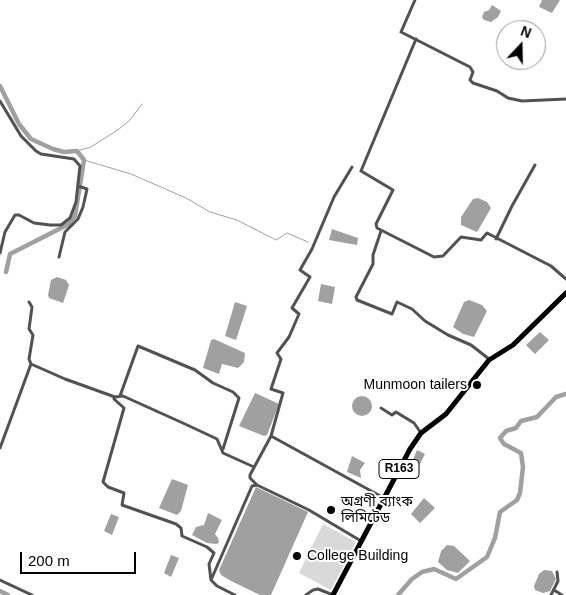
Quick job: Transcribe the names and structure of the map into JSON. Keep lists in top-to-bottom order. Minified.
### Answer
{"streets":{"main road":["R163"]},"places":["Munmoon tailers","অগ্রণী ব্যাংক লিমিটেড","College Building"],"scale_bar":"200 m","north":"top"}
